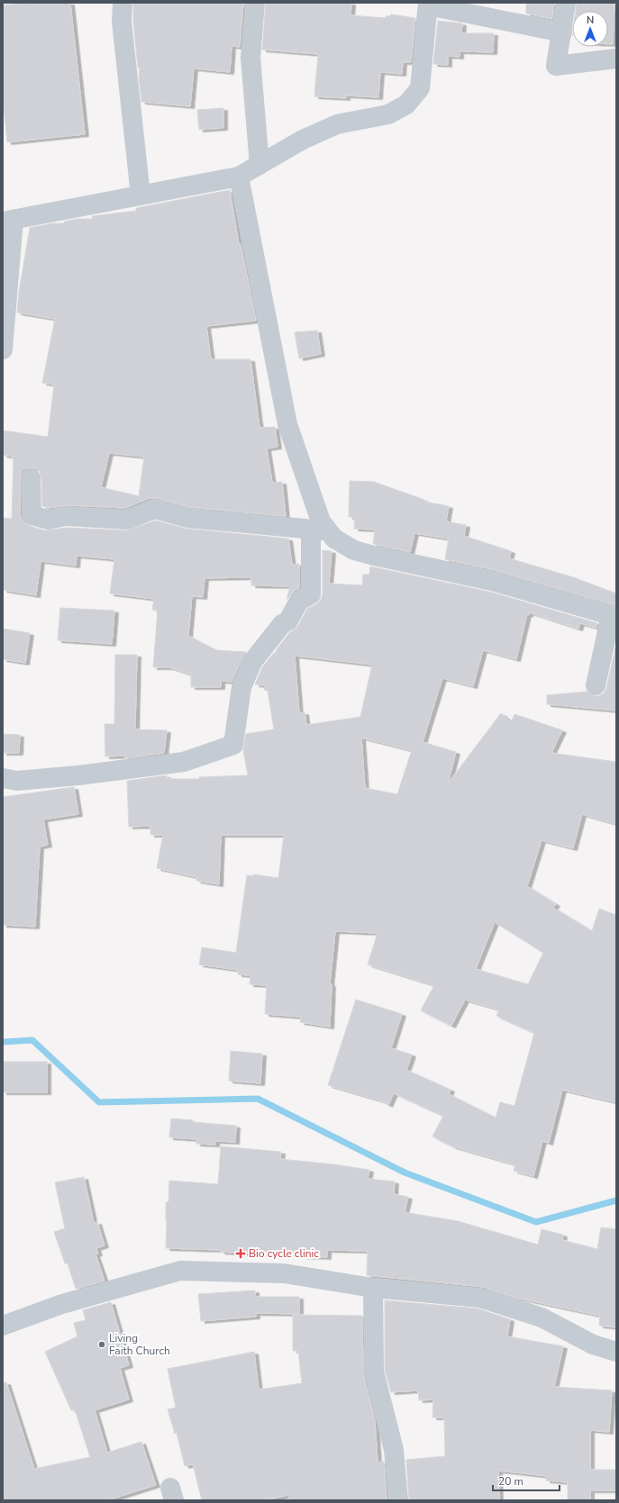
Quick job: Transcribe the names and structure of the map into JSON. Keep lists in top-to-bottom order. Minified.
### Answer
{"places":{"health":["Bio cycle clinic"],"other":["Living Faith Church"]},"scale_bar":"20 m","north":"top"}
